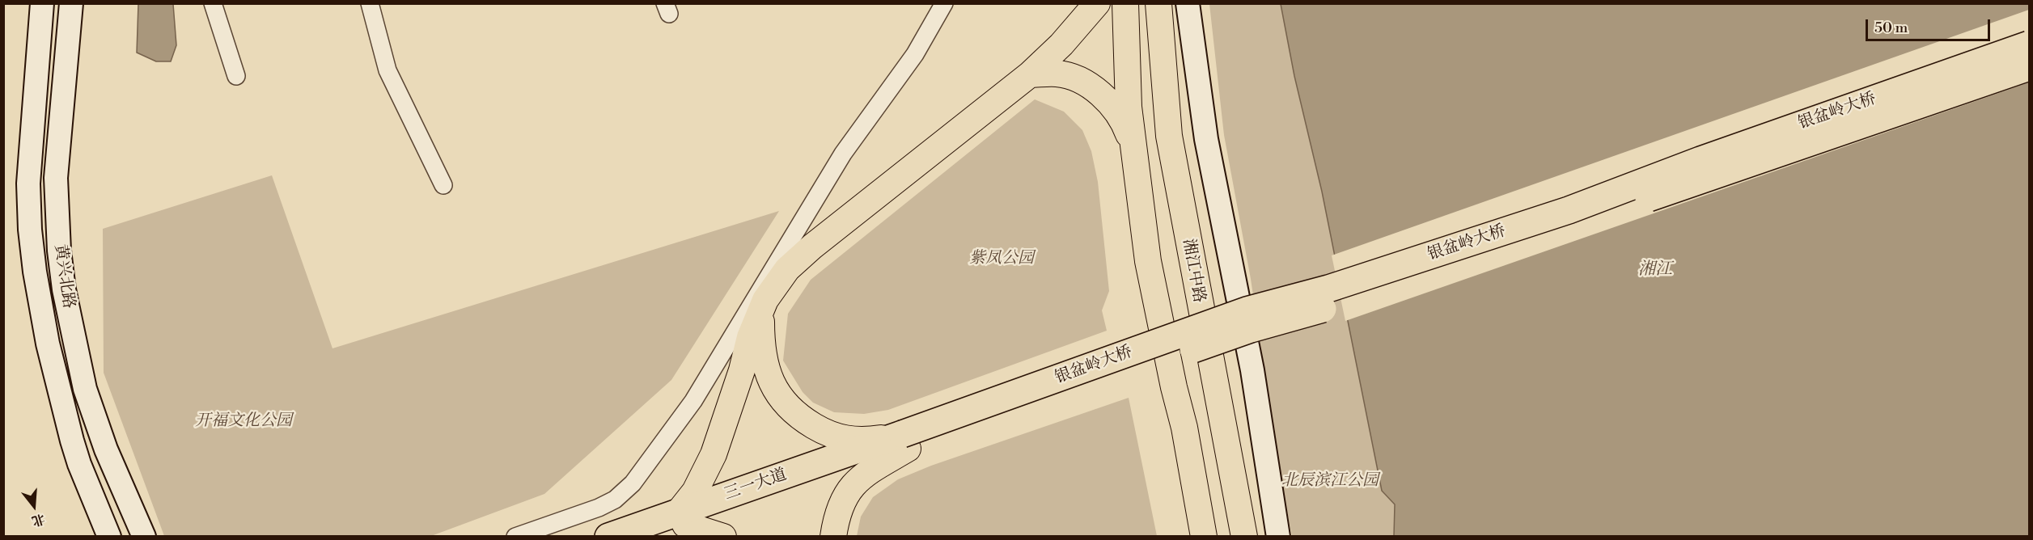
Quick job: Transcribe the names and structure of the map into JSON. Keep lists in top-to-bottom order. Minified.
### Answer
{"streets":{"highway":["银盆岭大桥","三一大道"],"main road":["湘江中路","黄兴北路"]},"crossings":[["银盆岭大桥","三一大道"]],"water":["湘江"],"parks":["紫凤公园","开福文化公园","北辰滨江公园"],"scale_bar":"50 m","north":"bottom"}
